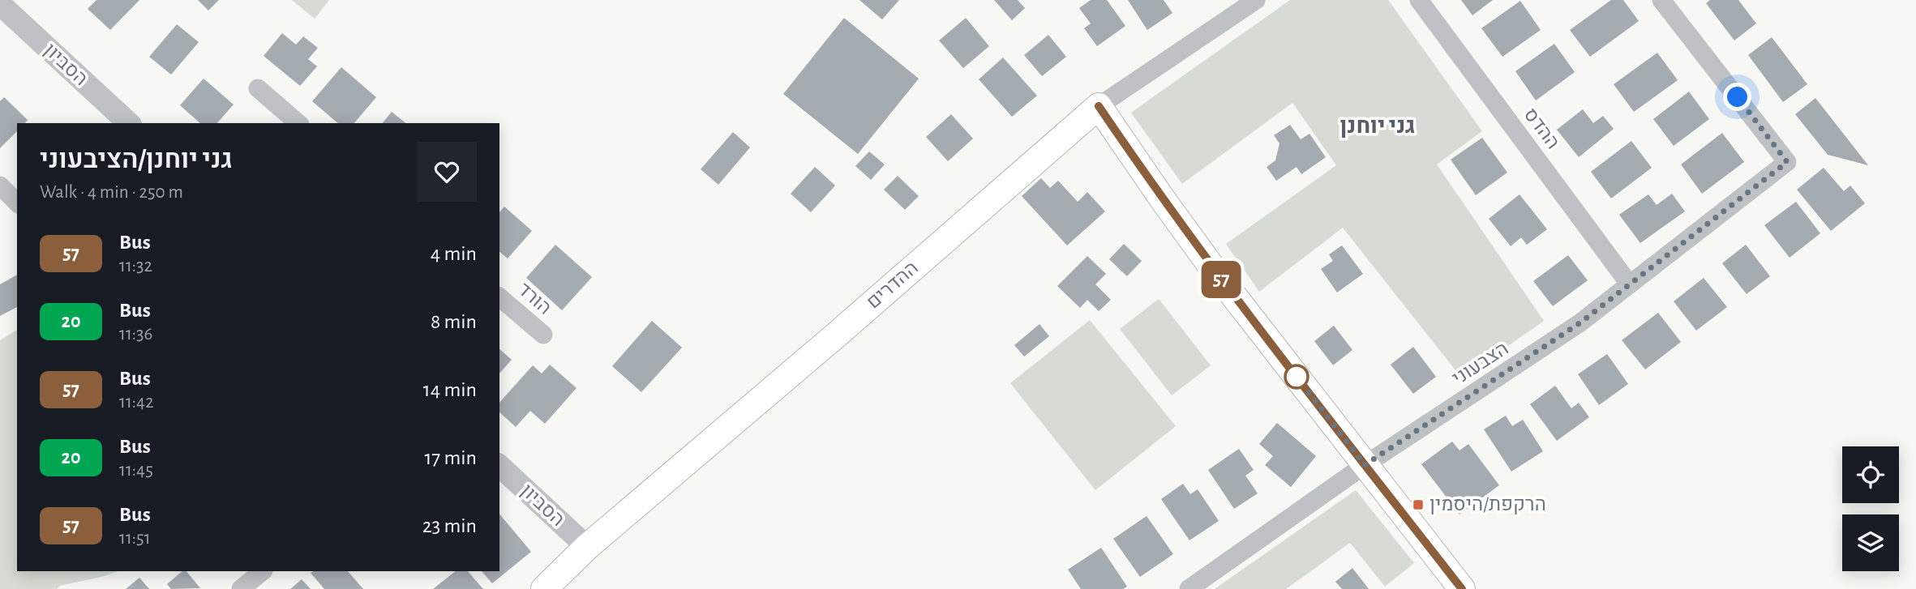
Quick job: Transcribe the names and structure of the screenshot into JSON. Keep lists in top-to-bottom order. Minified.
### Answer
{"streets":{"main road":["ההדרים"],"street":["הסביון","ההדס","הורד","הצבעוני"]},"crossings":[["הסביון","ההדרים"],["ההדס","הצבעוני"]],"districts":["גני יוחנן"],"places":{"transit":["הרקפת/היסמין"]},"lines":["bus line 57"],"page":{"on_map":"57","heading":["גני יוחנן/הציבעוני","Walk · 4 min · 250 m"],"list":[{"mark":"57","name":"Bus","note":"11:32","value":"4 min"},{"mark":"20","name":"Bus","note":"11:36","value":"8 min"},{"mark":"57","name":"Bus","note":"11:42","value":"14 min"},{"mark":"20","name":"Bus","note":"11:45","value":"17 min"},{"mark":"57","name":"Bus","note":"11:51","value":"23 min"}]}}
